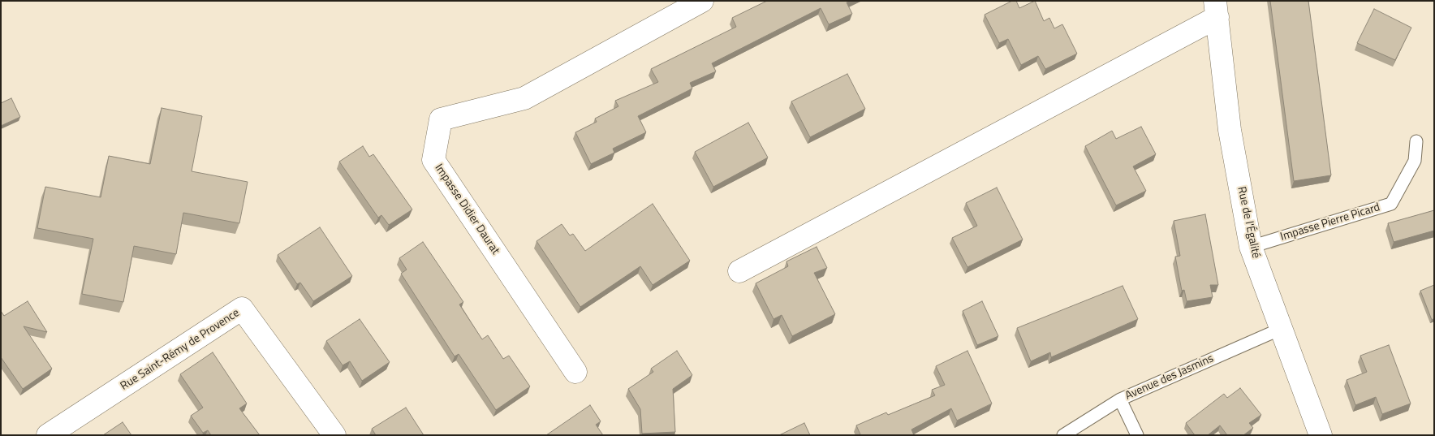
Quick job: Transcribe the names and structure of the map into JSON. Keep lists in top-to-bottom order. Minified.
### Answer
{"streets":{"street":["Impasse Didier Daurat","Rue de l'Égalité","Rue Saint-Rémy de Provence"],"lane":["Impasse Pierre Picard","Avenue des Jasmins"]},"crossings":[["Rue de l'Égalité","Impasse Pierre Picard"],["Rue de l'Égalité","Avenue des Jasmins"]]}
